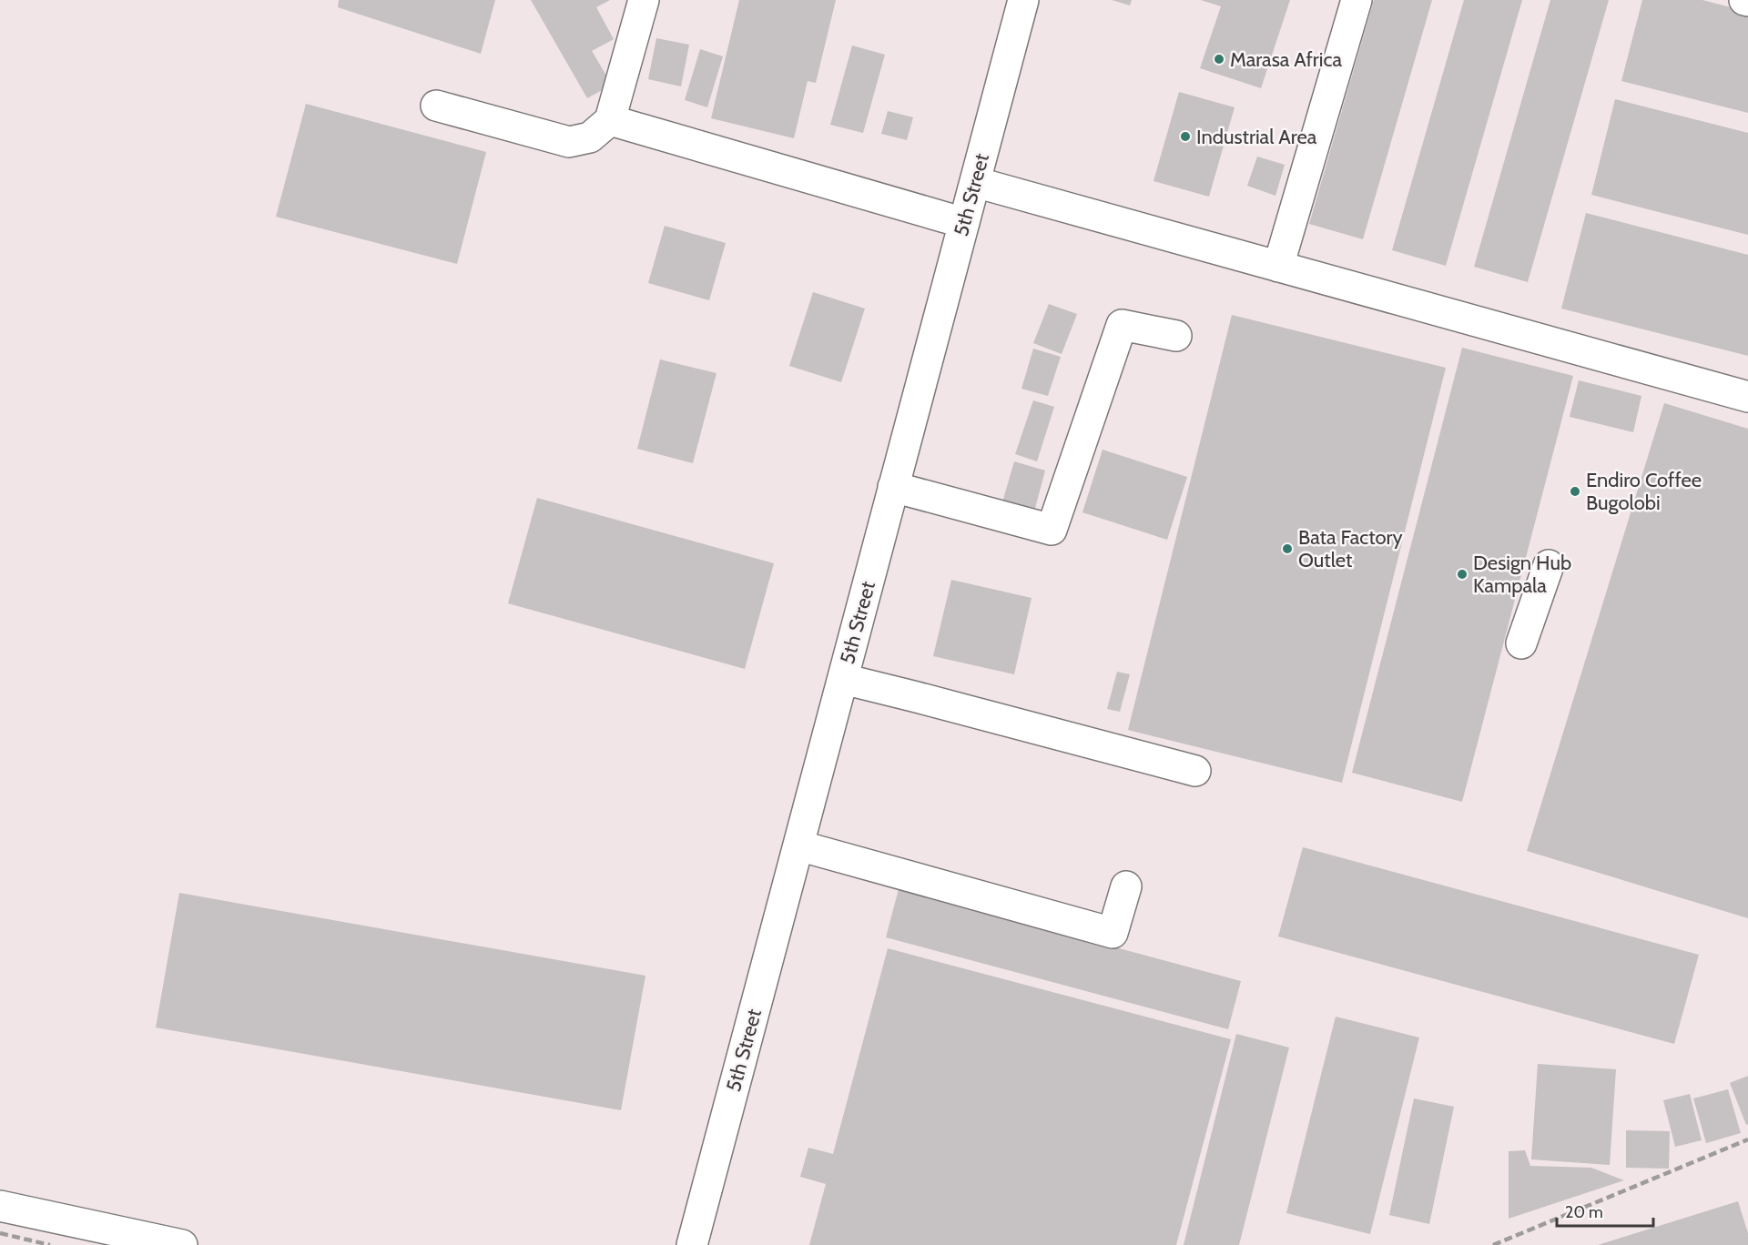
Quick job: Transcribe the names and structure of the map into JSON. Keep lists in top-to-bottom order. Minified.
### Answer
{"streets":{"street":["5th Street"]},"places":["Marasa Africa","Industrial Area","Endiro Coffee Bugolobi","Bata Factory Outlet","Design Hub Kampala"],"scale_bar":"20 m"}
